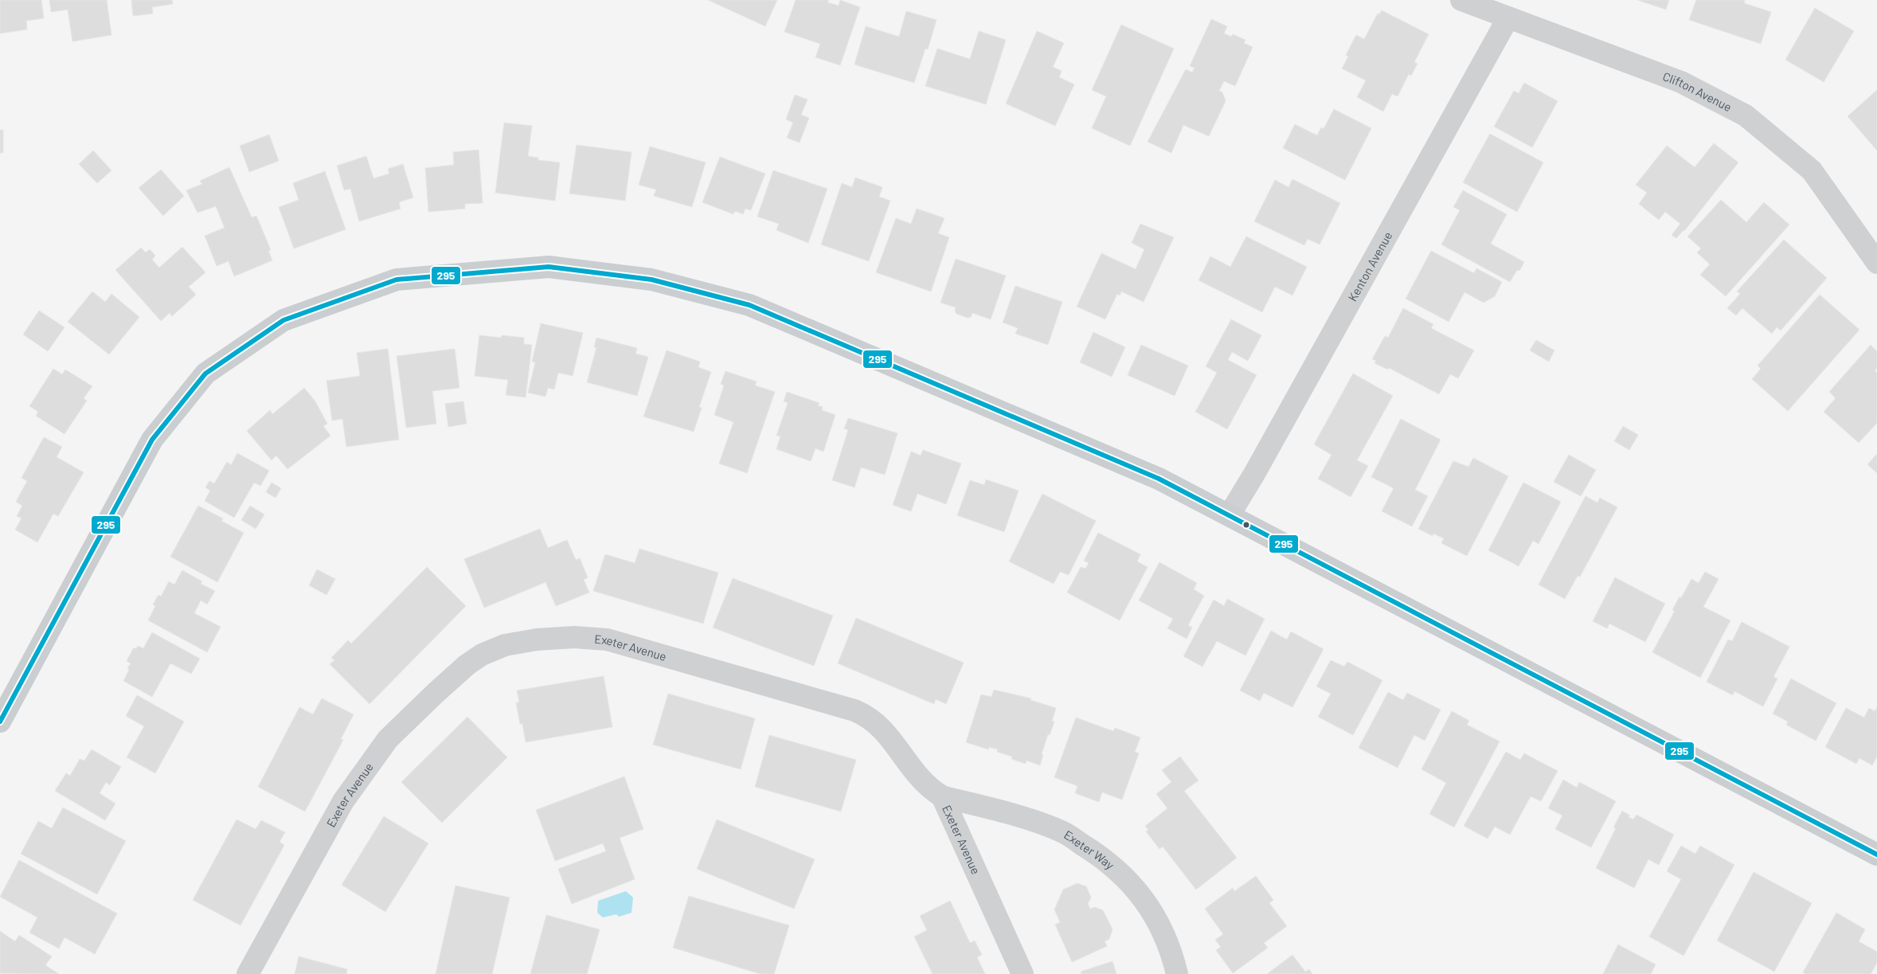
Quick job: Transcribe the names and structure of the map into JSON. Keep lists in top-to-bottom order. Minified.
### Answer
{"streets":{"street":["Clifton Avenue","Kenton Avenue","Exeter Avenue","Exeter Way"]},"crossings":[["Clifton Avenue","Kenton Avenue"],["Exeter Avenue","Exeter Way"]],"lines":["transit line 295"]}
